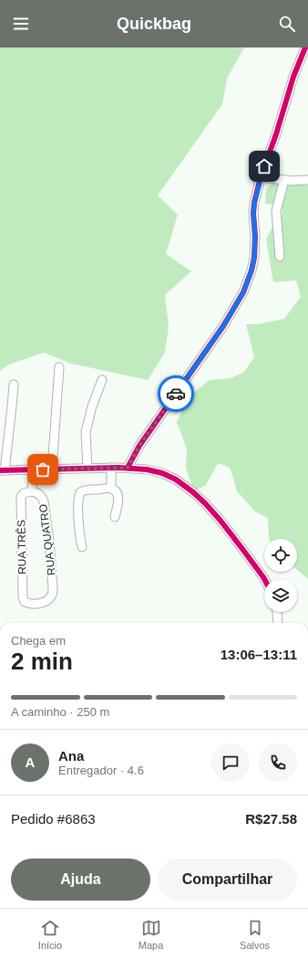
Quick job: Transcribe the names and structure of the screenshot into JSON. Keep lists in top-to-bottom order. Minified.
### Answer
{"streets":{"street":["RUA QUATRO","RUA TRÊS"]},"crossings":[["RUA QUATRO","RUA TRÊS"]],"page":{"header":"Quickbag","heading":["2 min","Chega em","13:06–13:11"],"panel":["Ana","Entregador · 4.6","Pedido #6863","R$27.58"],"bar":"A caminho · 250 m","round":"A","buttons":["Ajuda","Compartilhar"],"tabs":["Início","Mapa","Salvos"]}}
